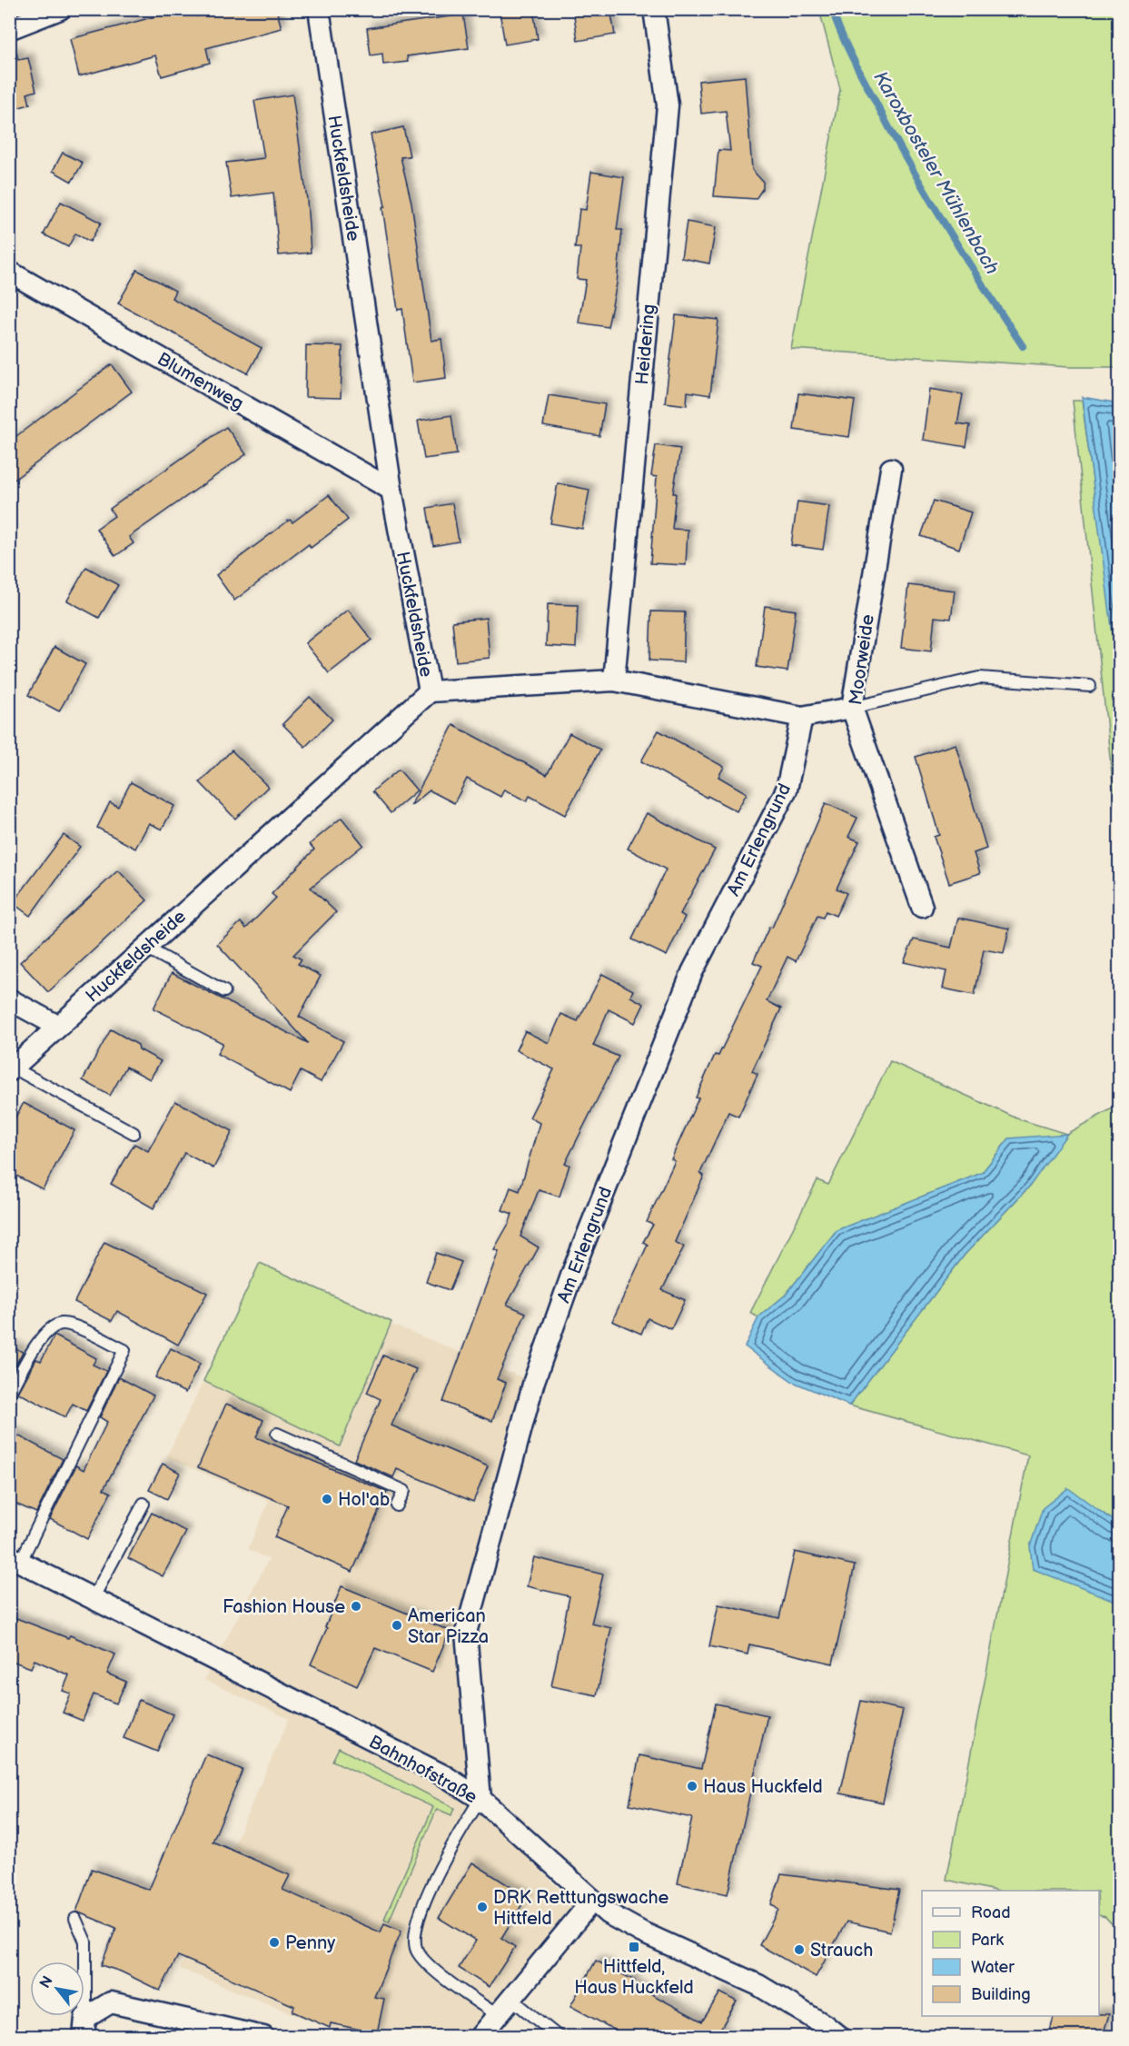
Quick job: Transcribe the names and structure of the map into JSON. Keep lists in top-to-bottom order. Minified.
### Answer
{"streets":{"street":["Huckfeldsheide","Heidering","Blumenweg","Moorweide","Am Erlengrund","Bahnhofstraße"]},"crossings":[["Huckfeldsheide","Blumenweg"],["Am Erlengrund","Bahnhofstraße"]],"water":["Karoxbosteler Mühlenbach"],"places":{"other":["Hol'ab","Fashion House","American Star Pizza","Haus Huckfeld","DRK Retttungswache Hittfeld","Penny","Strauch"],"transit":["Hittfeld, Haus Huckfeld"]},"legend":["Road","Park","Water","Building"],"north":"top left"}
